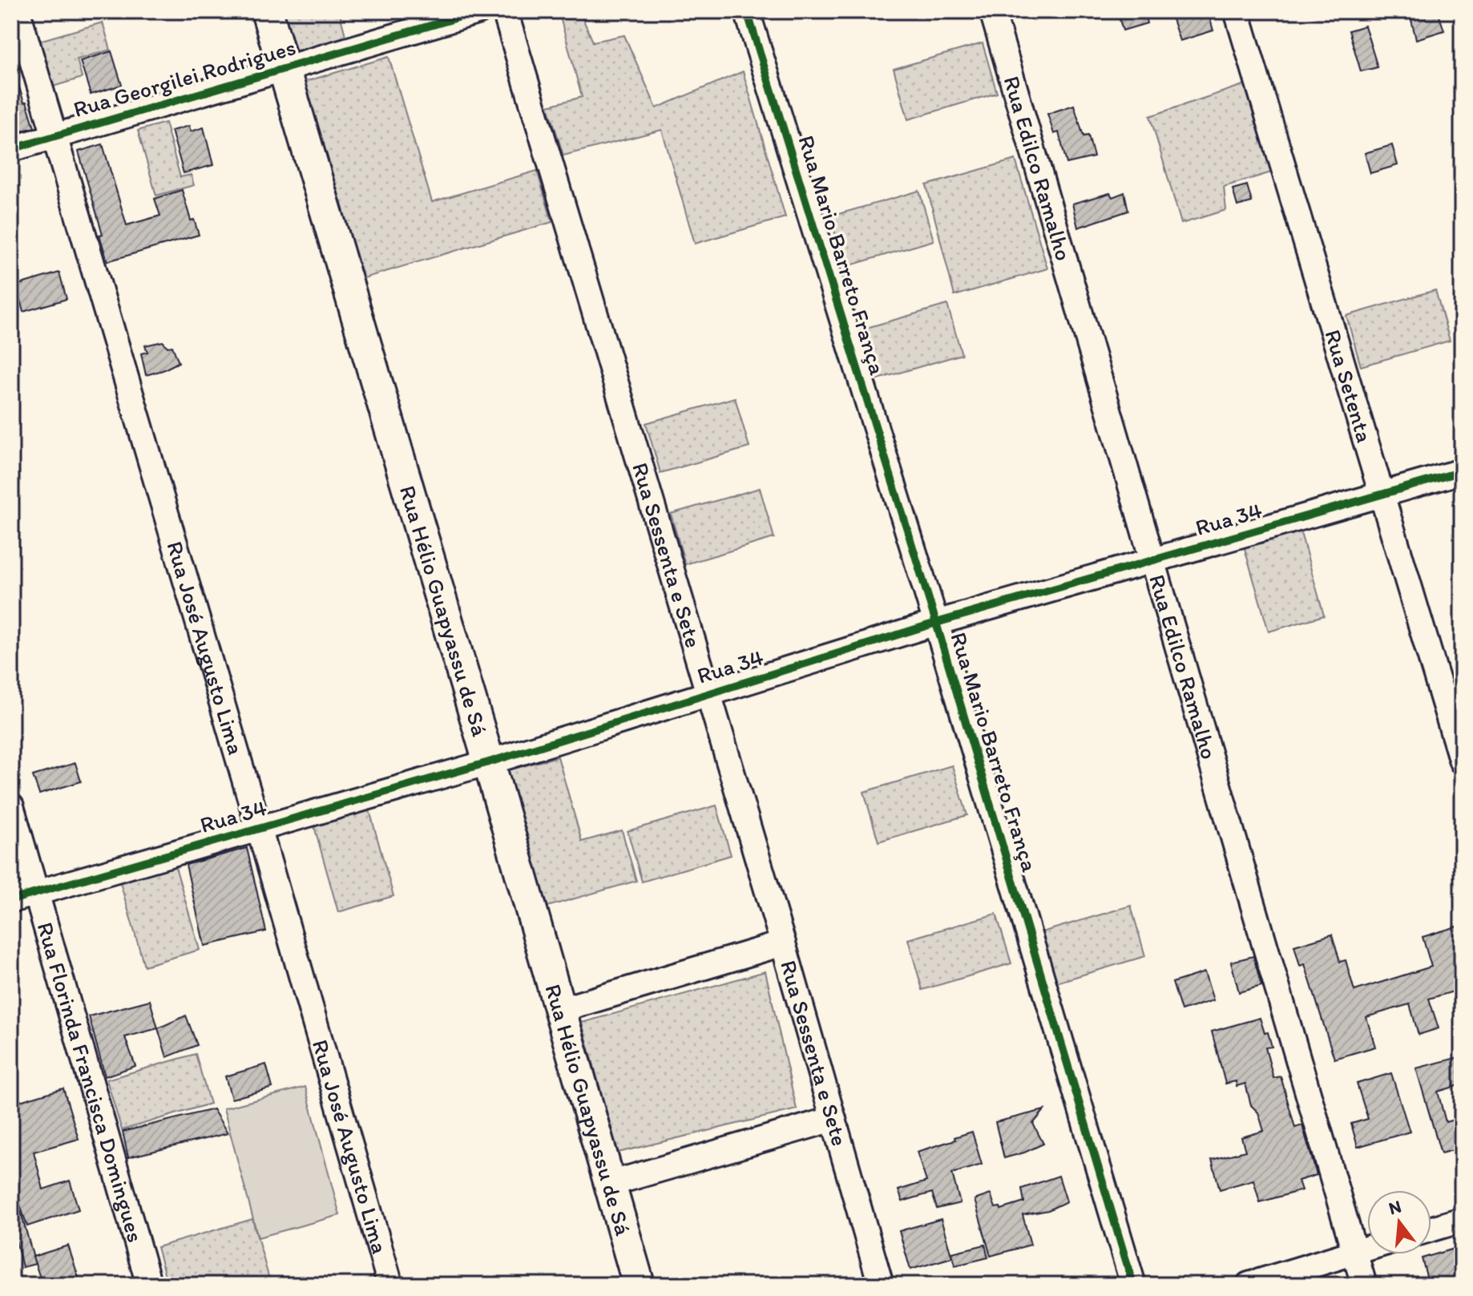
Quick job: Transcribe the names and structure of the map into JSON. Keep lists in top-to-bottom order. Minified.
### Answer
{"streets":{"main road":["Rua Hélio Guapyassu de Sá"],"street":["Rua Georgilei Rodrigues","Rua Edilco Ramalho","Rua Mario Barreto França","Rua Setenta","Rua 34","Rua Sessenta e Sete","Rua José Augusto Lima","Rua Florinda Francisca Domingues"]},"crossings":[["Rua Georgilei Rodrigues","Rua Hélio Guapyassu de Sá"],["Rua Georgilei Rodrigues","Rua José Augusto Lima"],["Rua Edilco Ramalho","Rua 34"],["Rua Mario Barreto França","Rua 34"],["Rua Setenta","Rua 34"],["Rua 34","Rua Sessenta e Sete"],["Rua 34","Rua Hélio Guapyassu de Sá"],["Rua 34","Rua José Augusto Lima"],["Rua 34","Rua Florinda Francisca Domingues"]],"north":"top"}
